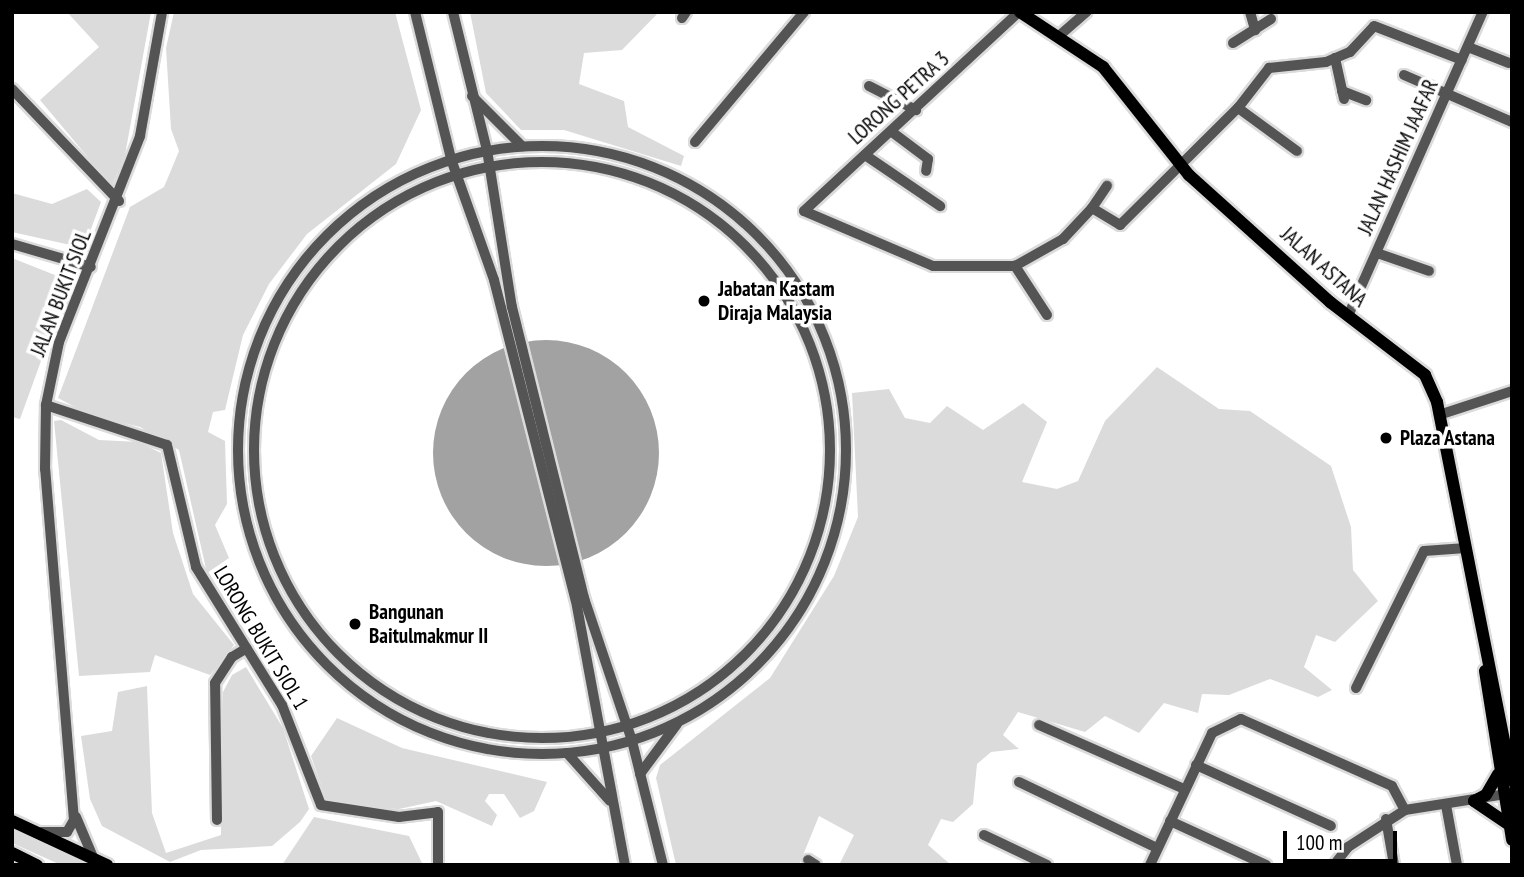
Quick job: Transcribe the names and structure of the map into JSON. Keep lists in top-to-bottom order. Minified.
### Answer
{"streets":{"main road":["JALAN ASTANA"],"street":["LORONG PETRA 3","JALAN HASHIM JAAFAR","JALAN BUKIT SIOL","LORONG BUKIT SIOL 1"]},"crossings":[["LORONG PETRA 3","JALAN ASTANA"],["JALAN HASHIM JAAFAR","JALAN ASTANA"],["JALAN BUKIT SIOL","LORONG BUKIT SIOL 1"]],"places":["Jabatan Kastam Diraja Malaysia","Plaza Astana","Bangunan Baitulmakmur II"],"scale_bar":"100 m"}
